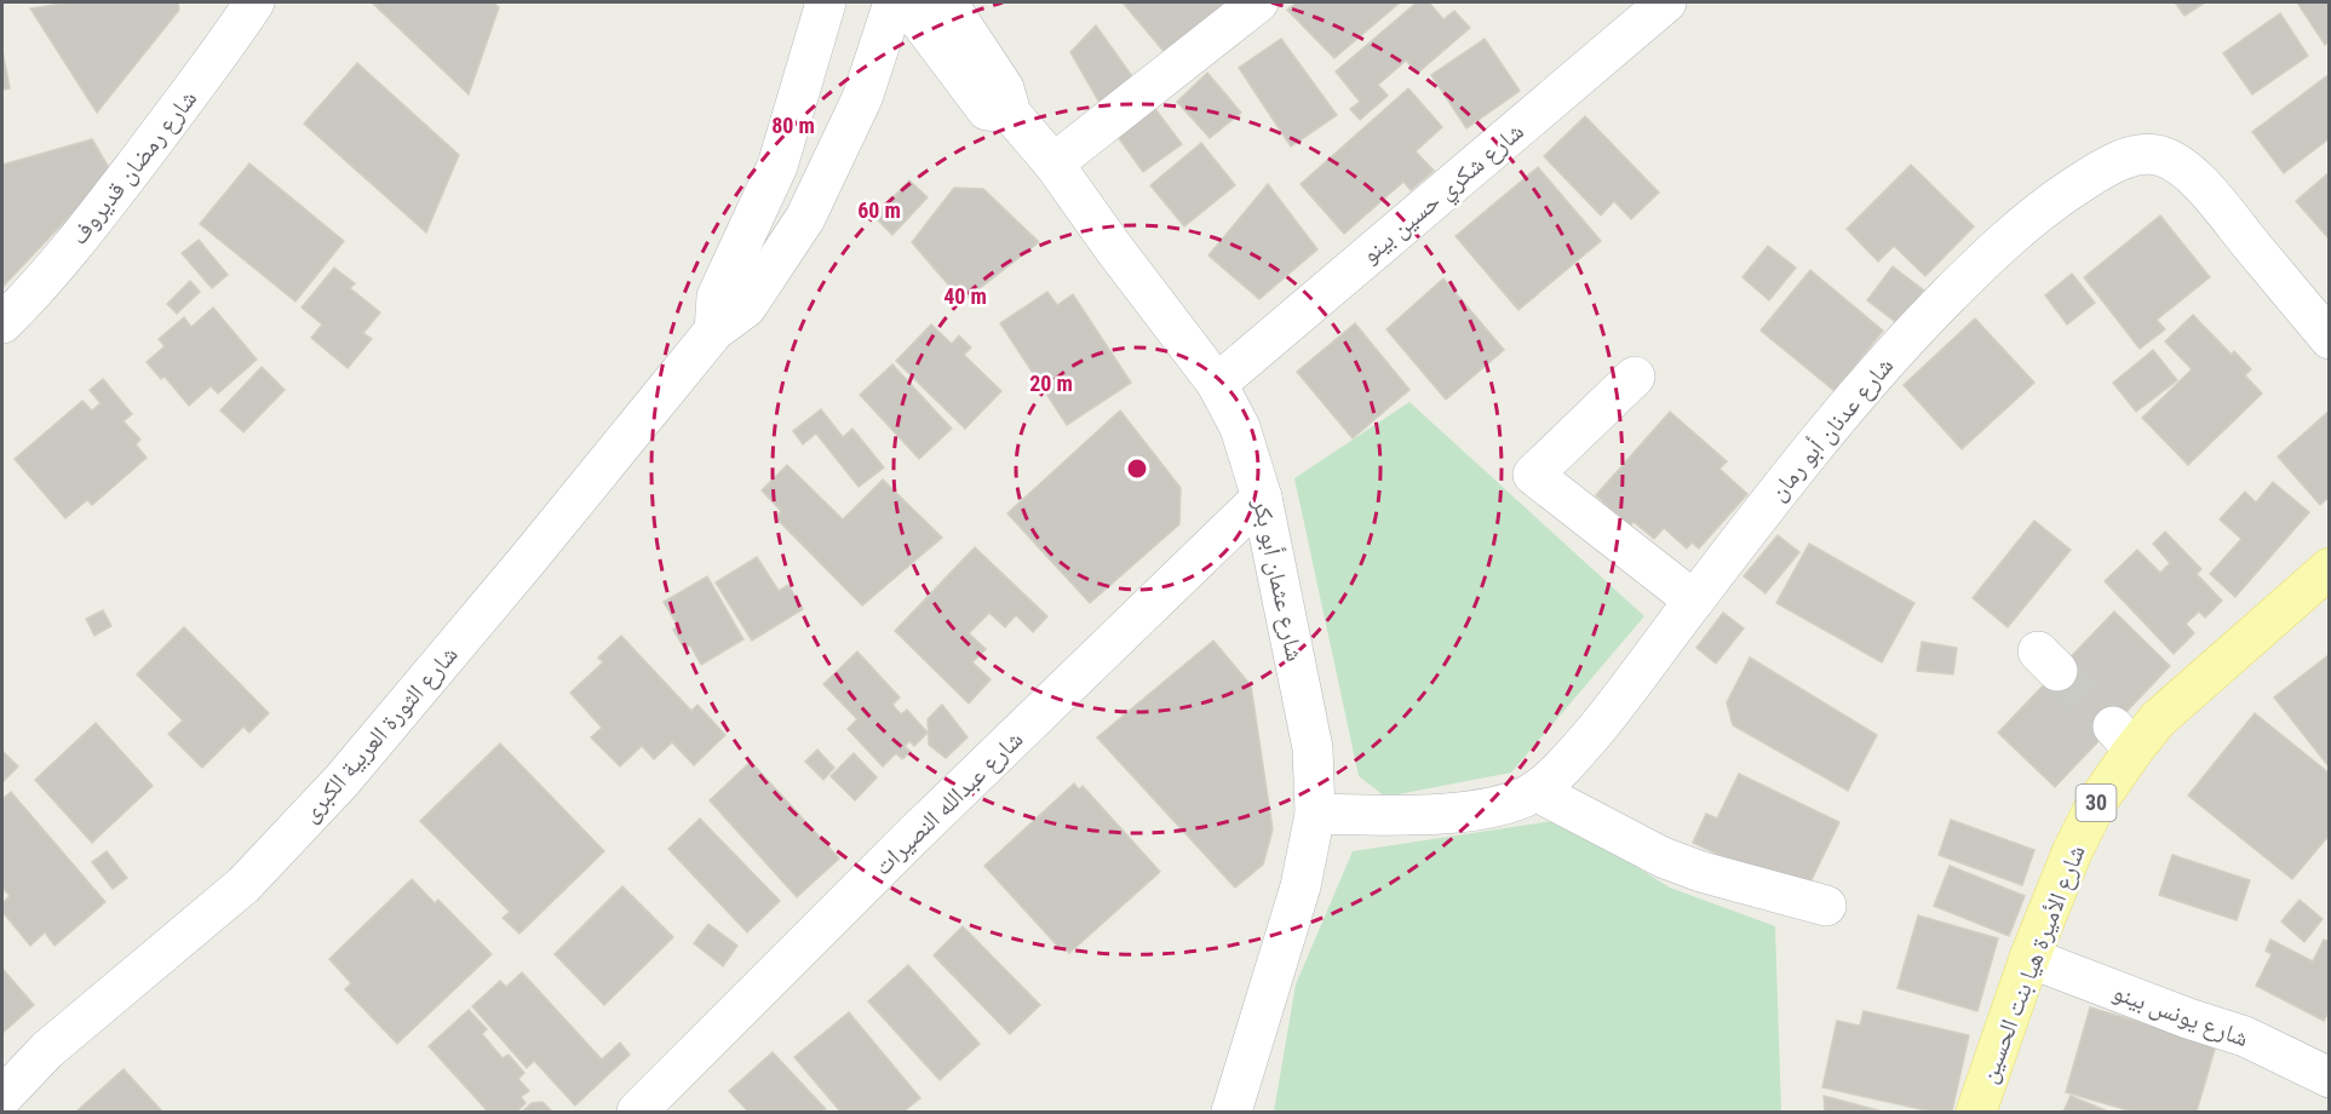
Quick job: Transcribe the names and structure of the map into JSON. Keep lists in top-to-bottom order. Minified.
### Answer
{"streets":{"main road":["30","شارع الأميرة هيا بنت الحسين"],"street":["شارع رمضان قديروف","شارع شكري حسين بينو","شارع عدنان أبو رمان","شارع عثمان أبو بكر","شارع الثورة العربية الكبرى","شارع عبدالله النصيرات","شارع يونس بينو"]},"crossings":[["شارع شكري حسين بينو","شارع عثمان أبو بكر"],["شارع عدنان أبو رمان","شارع عثمان أبو بكر"],["شارع عثمان أبو بكر","شارع عبدالله النصيرات"],["شارع الأميرة هيا بنت الحسين","شارع يونس بينو"]],"rings":["80 m","60 m","40 m","20 m"]}
